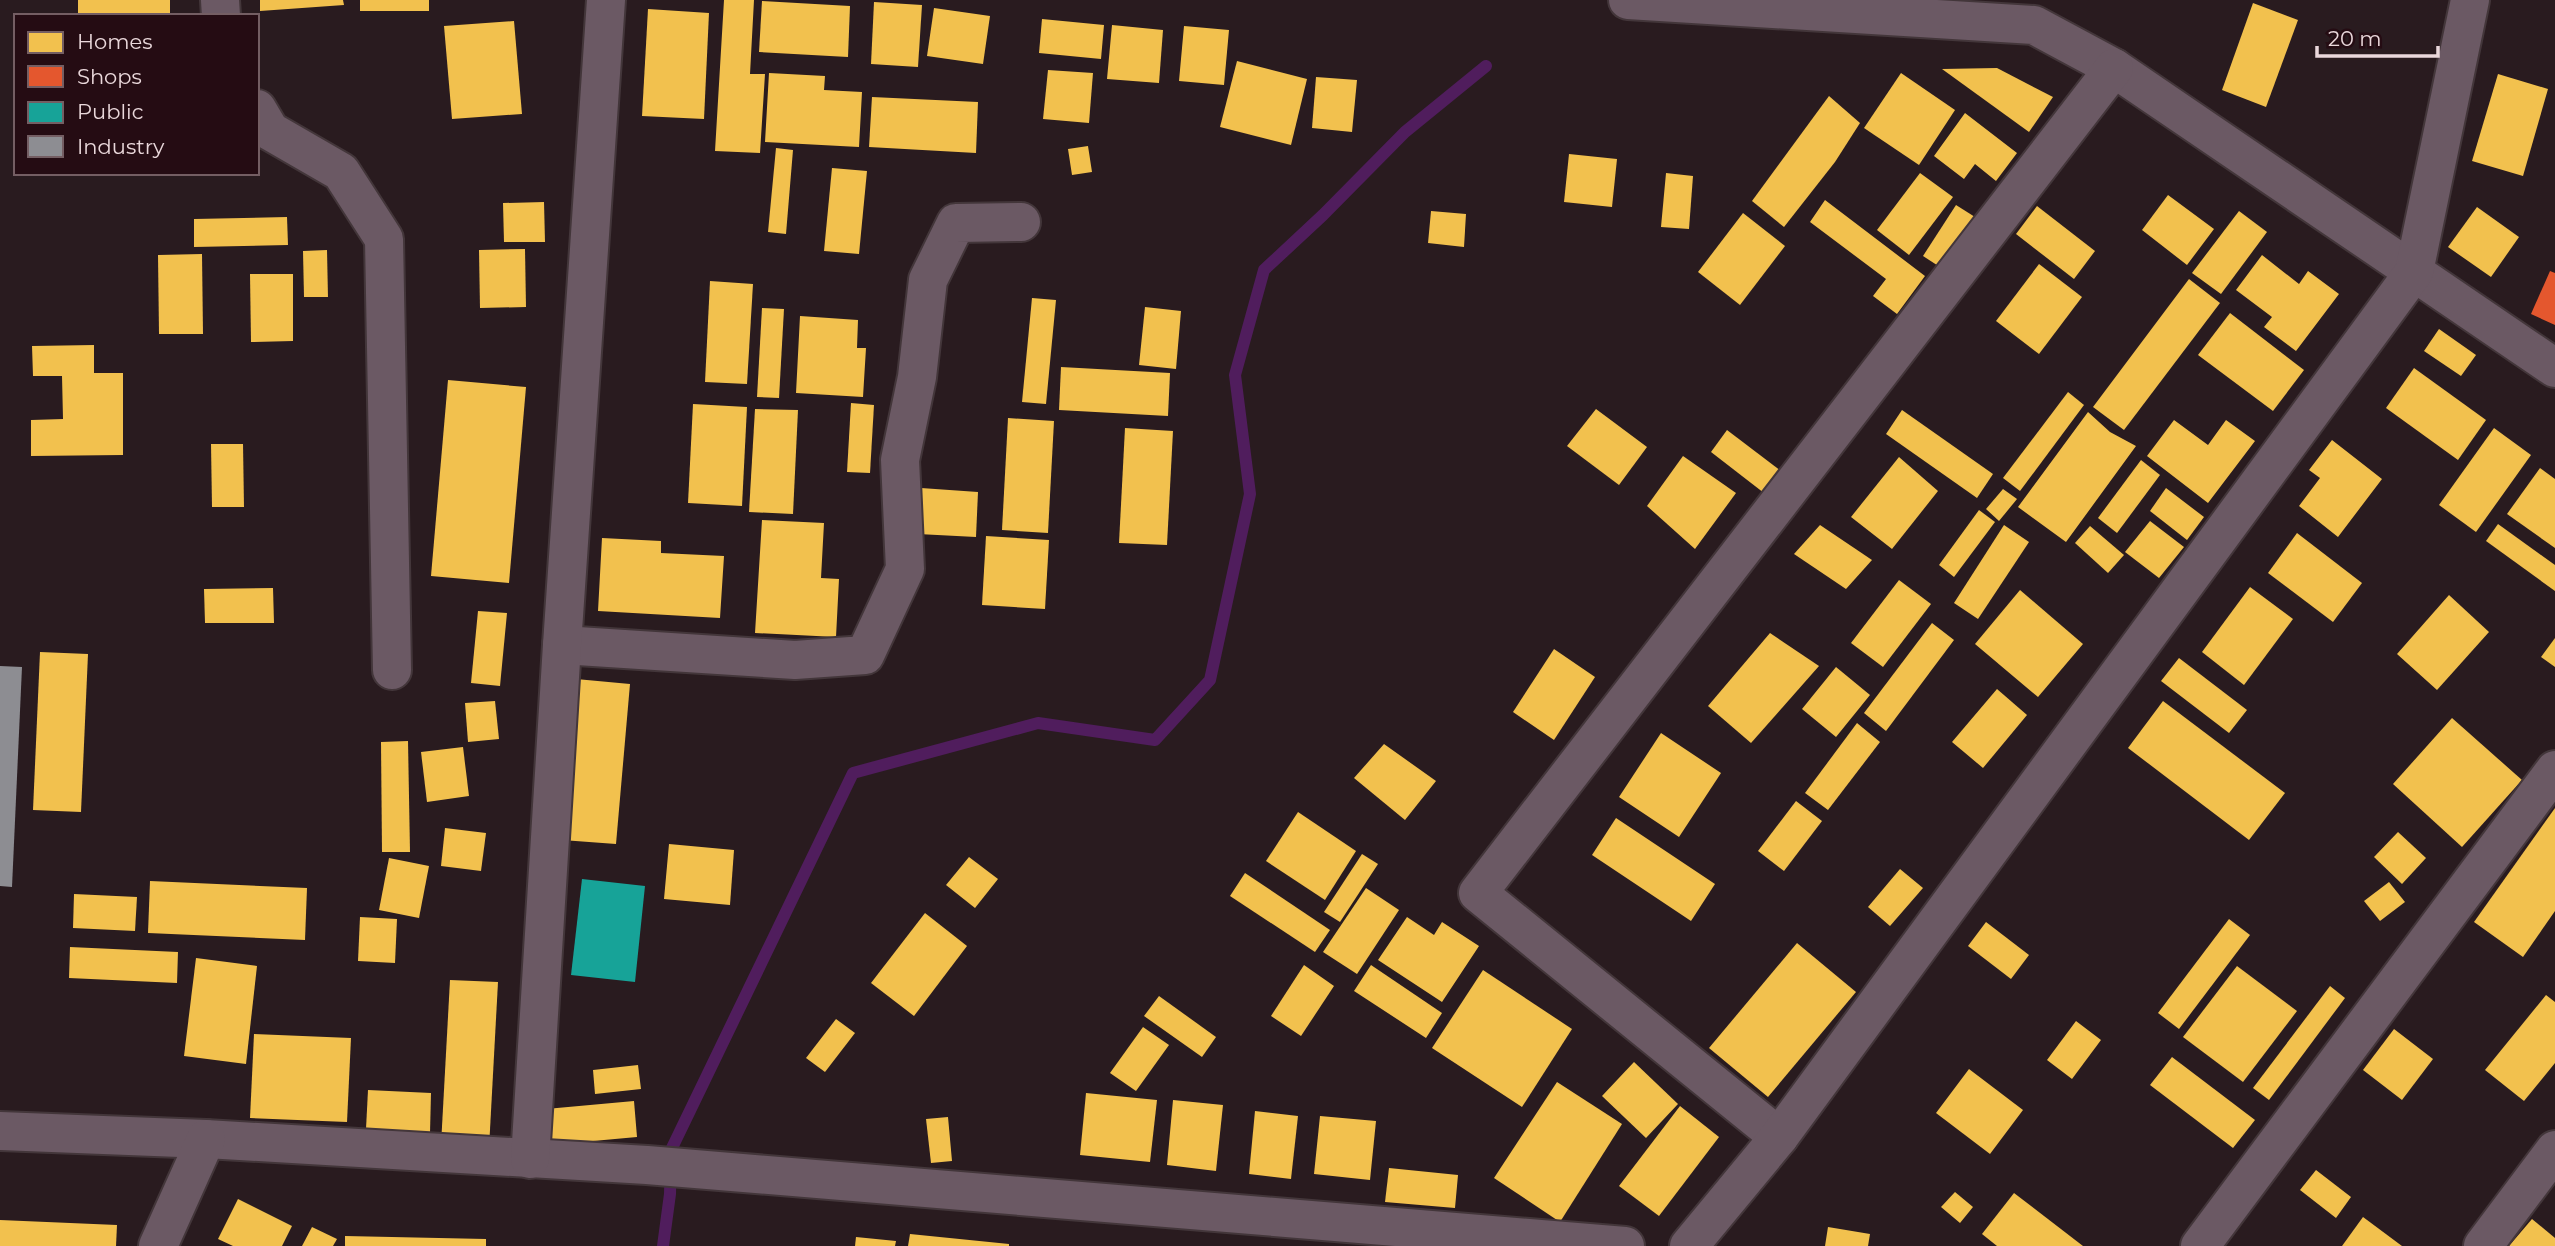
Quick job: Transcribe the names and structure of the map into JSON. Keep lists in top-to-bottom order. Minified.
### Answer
{"legend":["Homes","Shops","Public","Industry"],"scale_bar":"20 m"}
